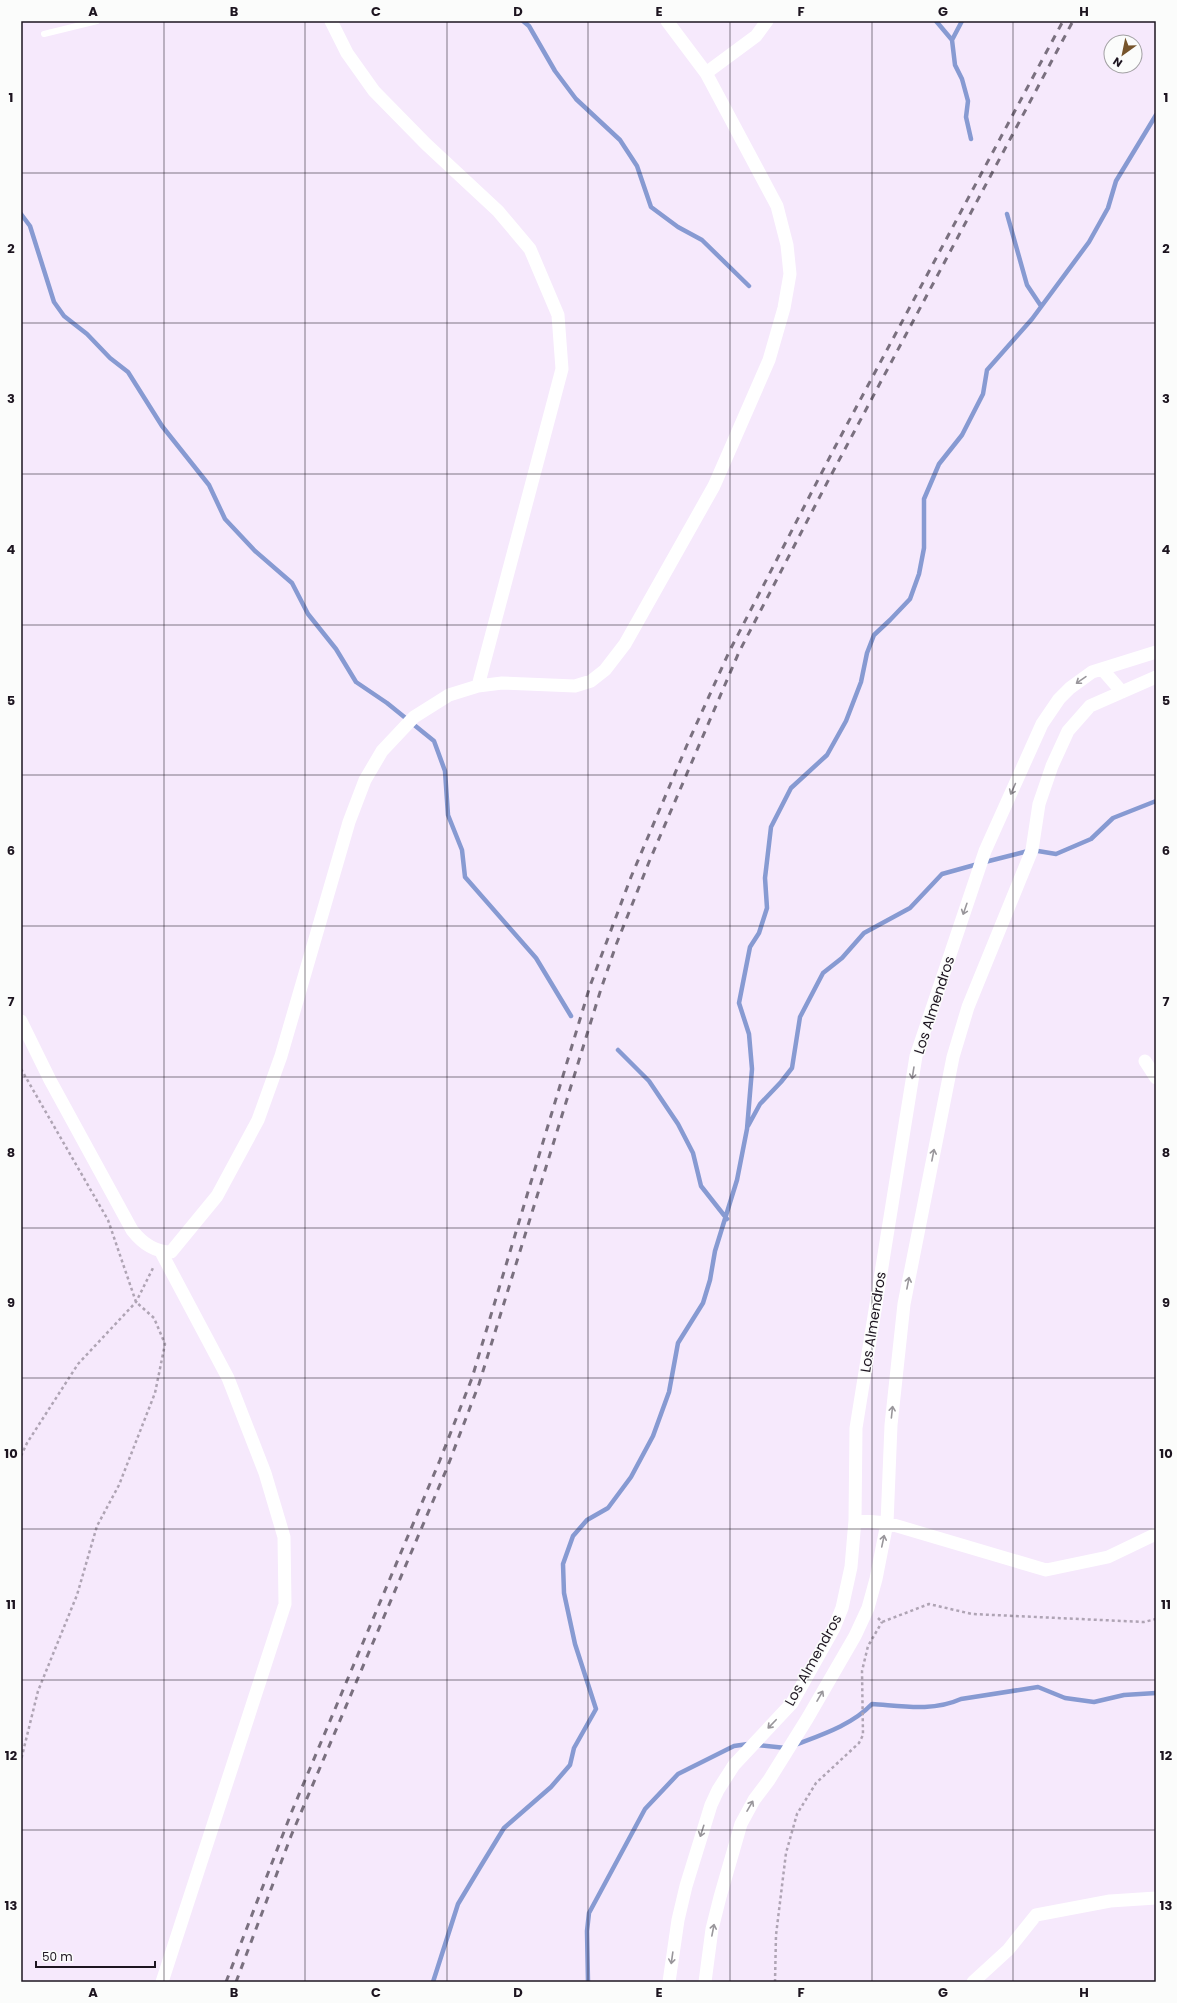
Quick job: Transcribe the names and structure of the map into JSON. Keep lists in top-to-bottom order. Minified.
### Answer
{"streets":{"street":["Los Almendros"]},"scale_bar":"50 m","north":"bottom left","grid":{"columns":["A","B","C","D","E","F","G","H"],"rows":["1","2","3","4","5","6","7","8","9","10","11","12","13"]}}
